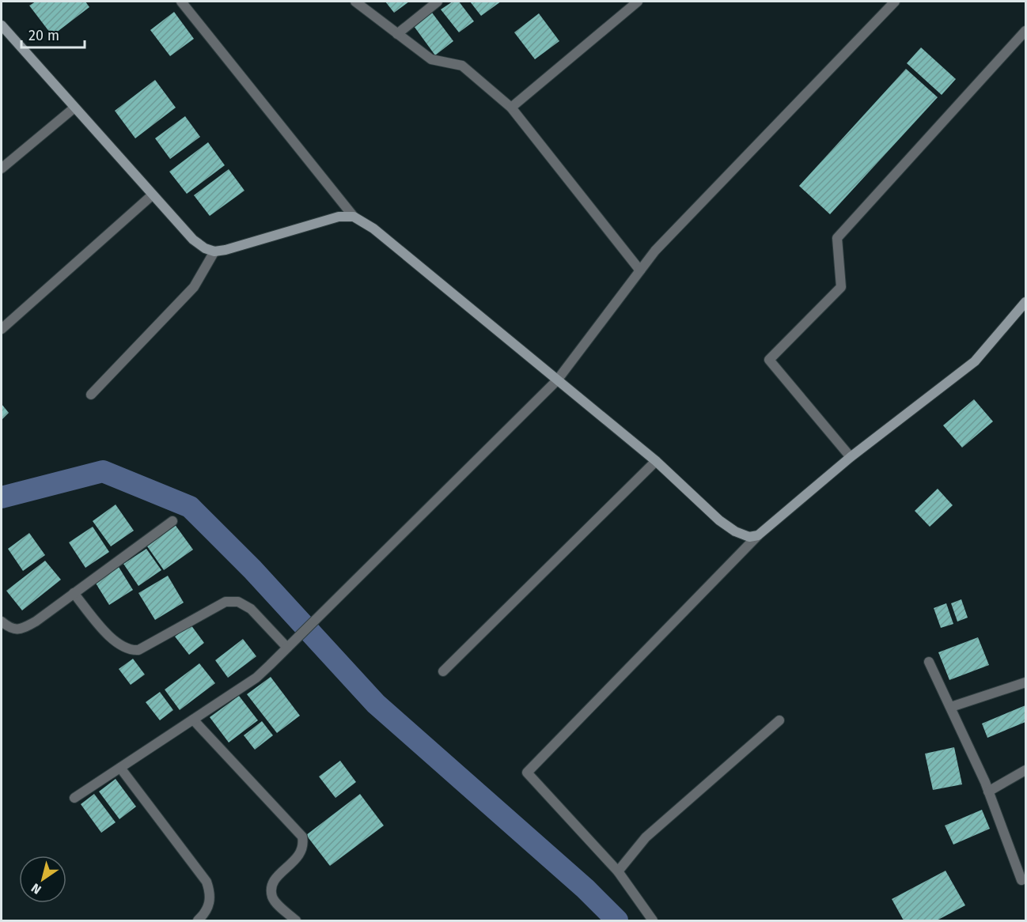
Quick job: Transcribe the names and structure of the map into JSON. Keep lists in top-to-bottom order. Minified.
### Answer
{"scale_bar":"20 m","north":"bottom left"}
